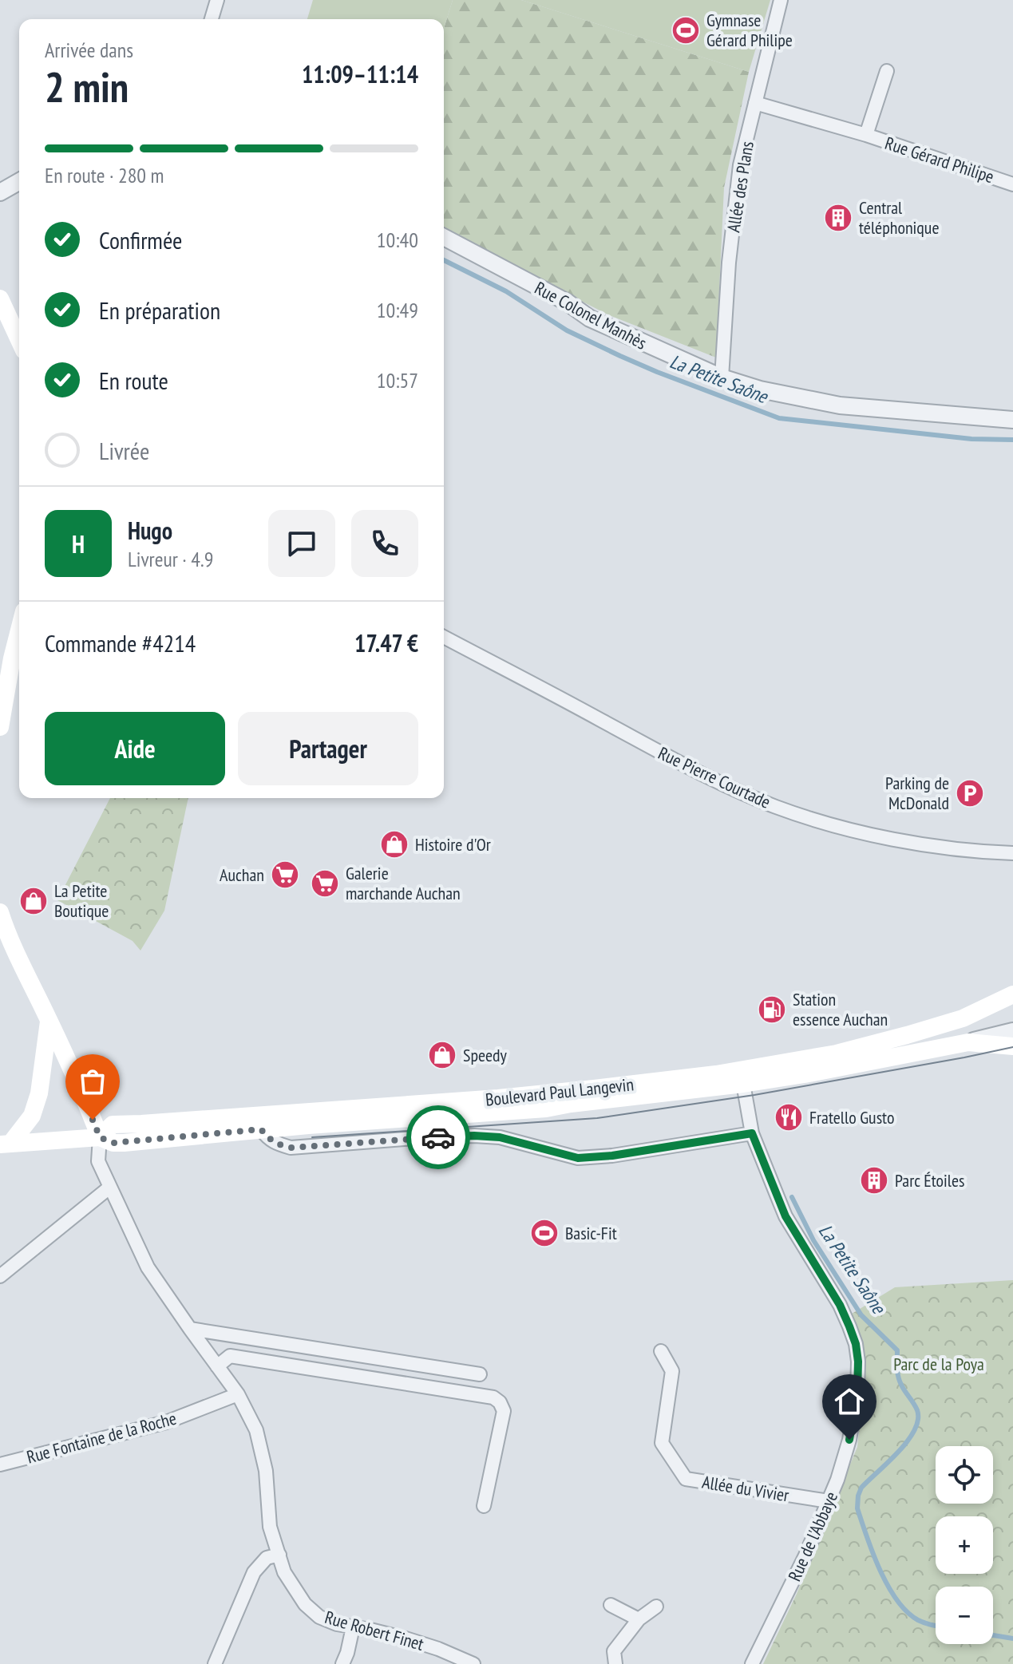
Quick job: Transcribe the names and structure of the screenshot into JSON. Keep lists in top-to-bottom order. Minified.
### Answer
{"streets":{"main road":["Boulevard Paul Langevin"],"street":["Rue Gérard Philipe","Allée des Plans","Rue Colonel Manhès","Rue Pierre Courtade","Rue Fontaine de la Roche","Allée du Vivier","Rue de l'Abbaye","Rue Robert Finet"]},"crossings":[["Rue Gérard Philipe","Allée des Plans"],["Allée des Plans","Rue Colonel Manhès"],["Boulevard Paul Langevin","Rue de l'Abbaye"],["Boulevard Paul Langevin","Rue Robert Finet"],["Rue Fontaine de la Roche","Rue Robert Finet"],["Allée du Vivier","Rue de l'Abbaye"]],"water":["La Petite Saône"],"parks":["Parc de la Poya"],"places":{"sports":["Gymnase Gérard Philipe","Basic-Fit"],"building":["Central téléphonique","Parc Étoiles"],"parking":["Parking de McDonald"],"shop":["Histoire d'Or","La Petite Boutique","Speedy"],"supermarket":["Auchan","Galerie marchande Auchan"],"fuel station":["Station essence Auchan"],"restaurant":["Fratello Gusto"]},"page":{"heading":["2 min","Arrivée dans","11:09–11:14"],"panel":["Hugo","Livreur · 4.9","Commande #4214","17.47 €"],"bar":"En route · 280 m","list":[["Confirmée","10:40"],["En préparation","10:49"],["En route","10:57"],"Livrée"],"round":"H","buttons":["Aide","Partager"],"map_buttons":["+","−"]}}
